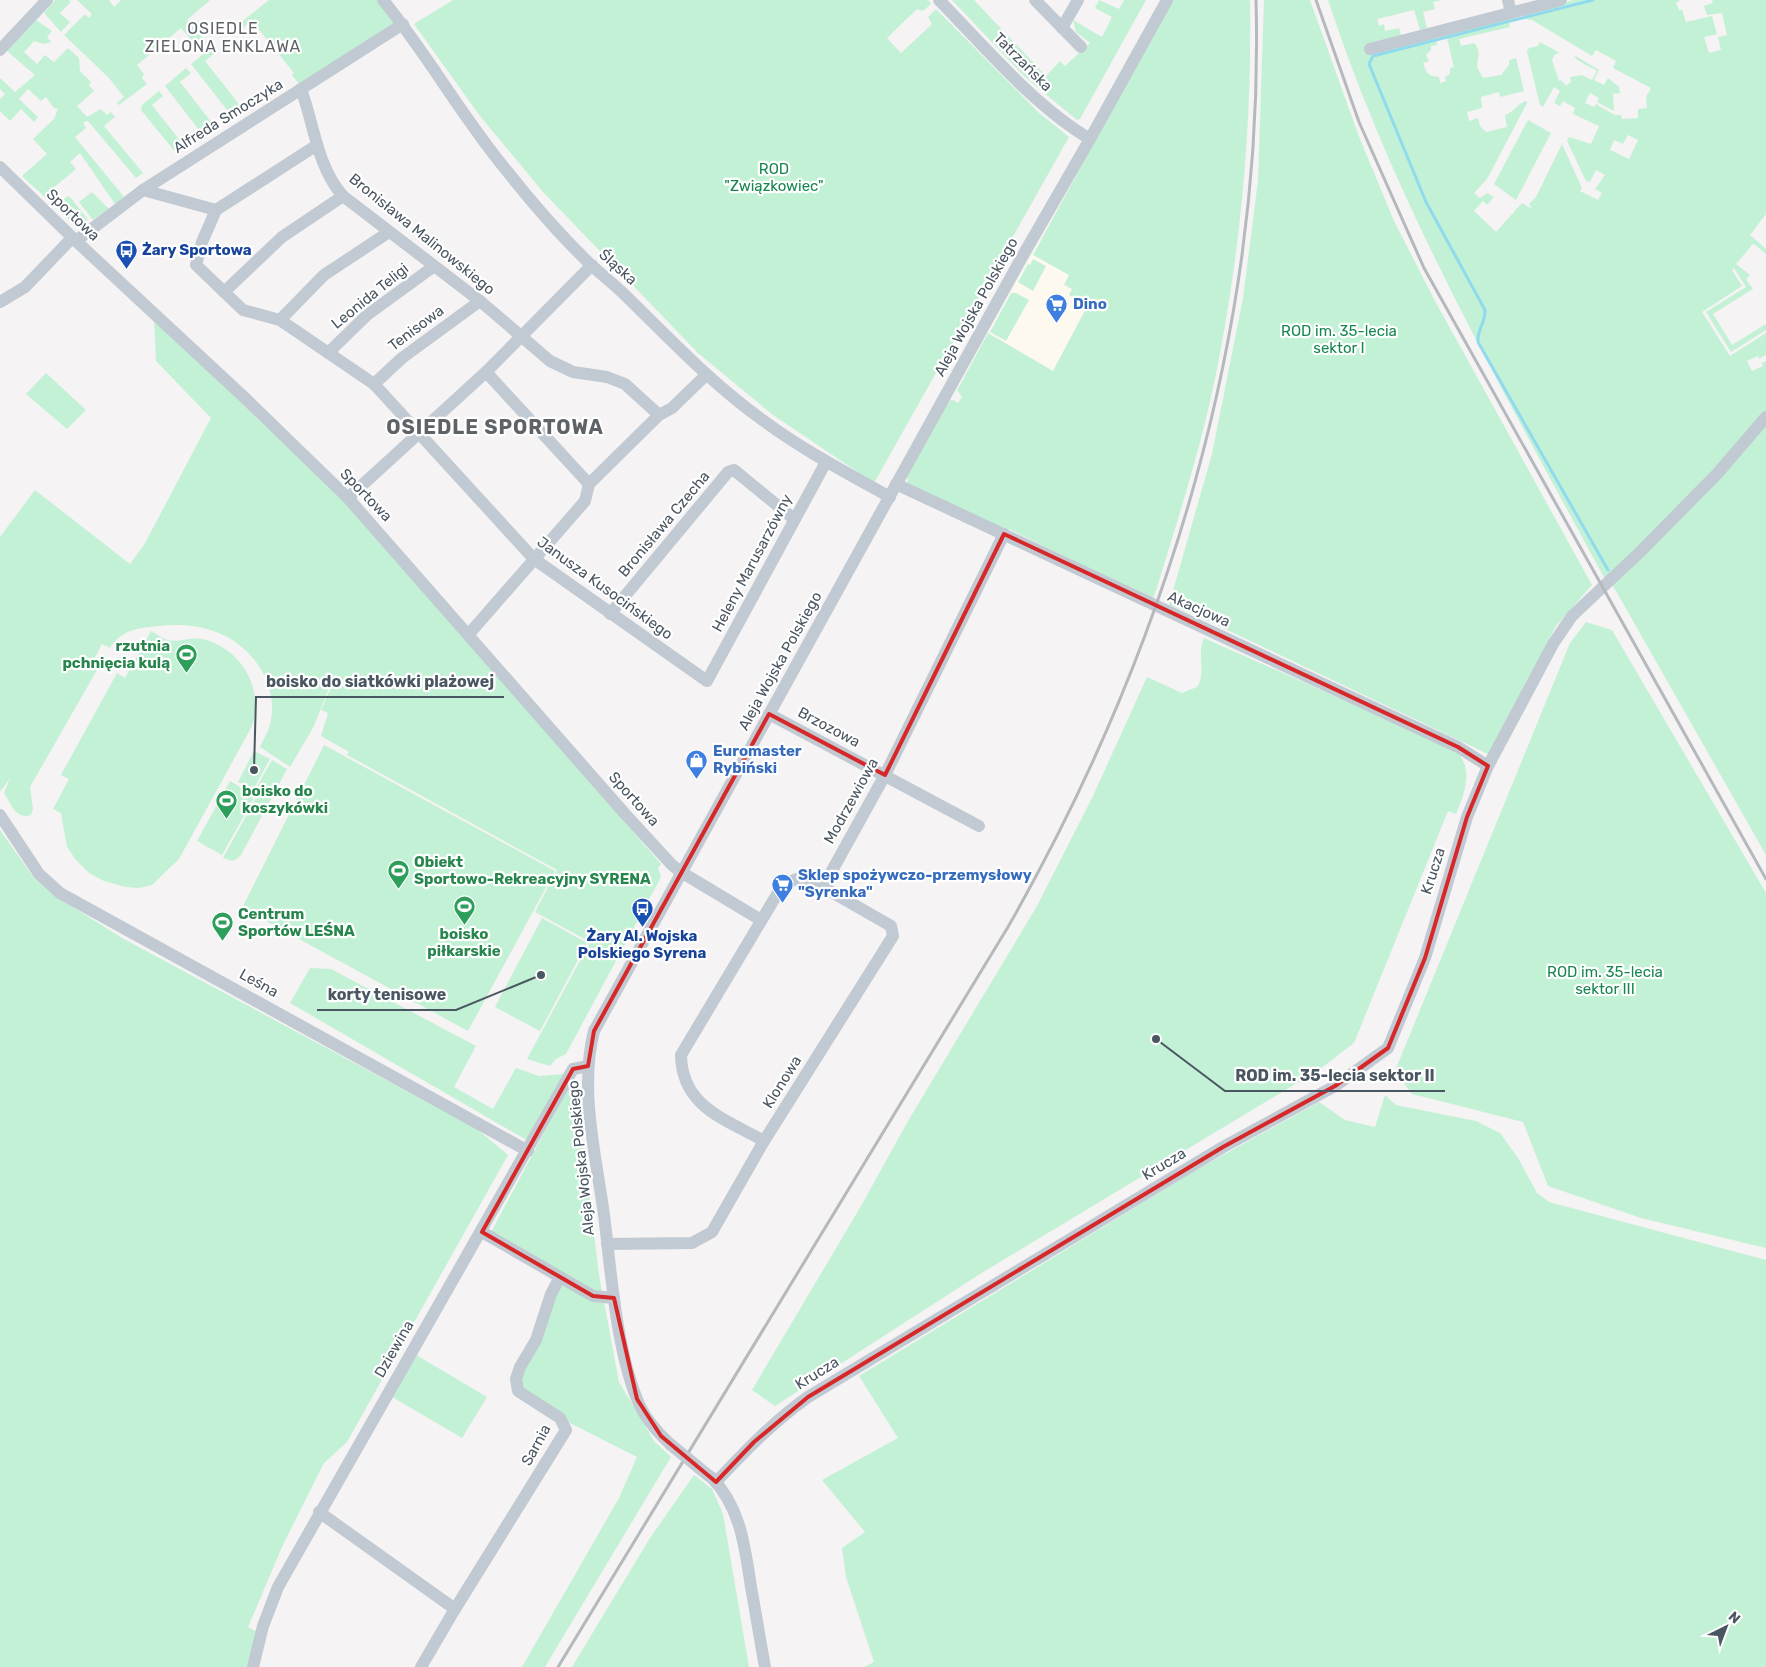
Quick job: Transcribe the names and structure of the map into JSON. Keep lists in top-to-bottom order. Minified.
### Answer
{"streets":{"street":["Tatrzańska","Alfreda Smoczyka","Sportowa","Bronisława Malinowskiego","Śląska","Leonida Teligi","Aleja Wojska Polskiego","Tenisowa","Bronisława Czecha","Heleny Marusarzówny","Janusza Kusocińskiego","Akacjowa","Brzozowa","Modrzewiowa","Krucza","Leśna","Klonowa","Dziewina","Sarnia"]},"crossings":[["Tatrzańska","Aleja Wojska Polskiego"],["Alfreda Smoczyka","Sportowa"],["Alfreda Smoczyka","Bronisława Malinowskiego"],["Alfreda Smoczyka","Śląska"],["Sportowa","Aleja Wojska Polskiego"],["Bronisława Malinowskiego","Leonida Teligi"],["Bronisława Malinowskiego","Tenisowa"],["Śląska","Aleja Wojska Polskiego"],["Śląska","Heleny Marusarzówny"],["Leonida Teligi","Janusza Kusocińskiego"],["Aleja Wojska Polskiego","Akacjowa"],["Aleja Wojska Polskiego","Brzozowa"],["Aleja Wojska Polskiego","Krucza"],["Aleja Wojska Polskiego","Klonowa"],["Aleja Wojska Polskiego","Dziewina"],["Tenisowa","Janusza Kusocińskiego"],["Bronisława Czecha","Heleny Marusarzówny"],["Bronisława Czecha","Janusza Kusocińskiego"],["Heleny Marusarzówny","Janusza Kusocińskiego"],["Akacjowa","Modrzewiowa"],["Akacjowa","Krucza"],["Brzozowa","Modrzewiowa"],["Modrzewiowa","Klonowa"],["Leśna","Dziewina"]],"districts":["OSIEDLE ZIELONA ENKLAWA","OSIEDLE SPORTOWA"],"parks":["ROD \"Związkowiec\"","ROD im. 35-lecia sektor I","ROD im. 35-lecia sektor III"],"places":{"bus stop":["Żary Sportowa","Żary Al. Wojska Polskiego Syrena"],"supermarket":["Dino","Sklep spożywczo-przemysłowy \"Syrenka\""],"sports":["rzutnia pchnięcia kulą","boisko do koszykówki","Obiekt Sportowo-Rekreacyjny SYRENA","boisko piłkarskie","Centrum Sportów LEŚNA"],"other":["boisko do siatkówki plażowej","korty tenisowe","ROD im. 35-lecia sektor II"],"shop":["Euromaster Rybiński"]},"north":"top right"}
